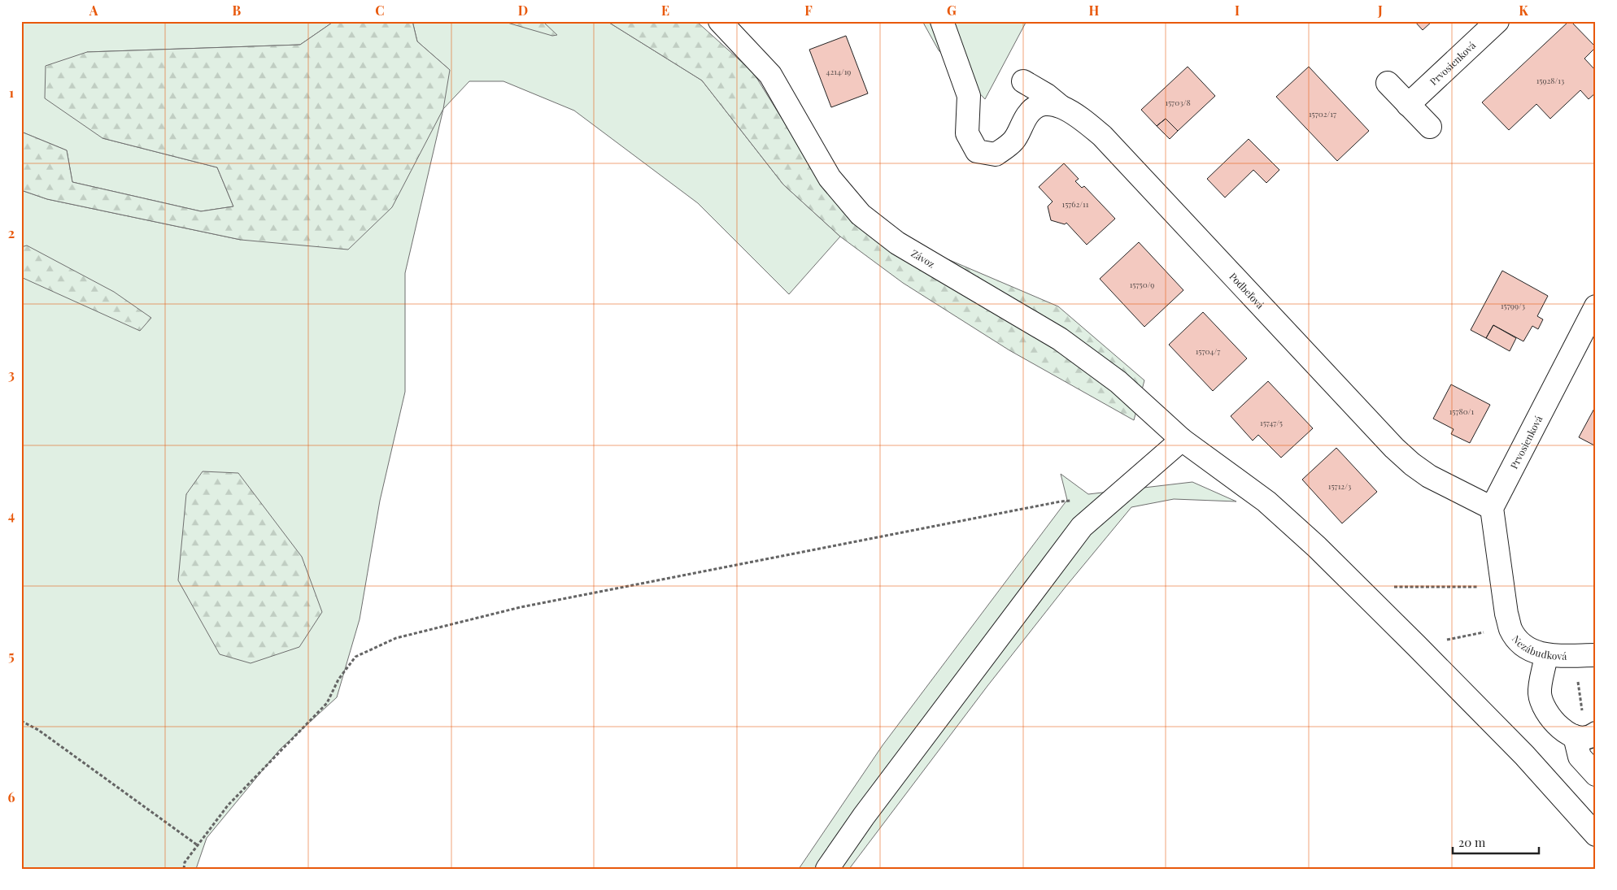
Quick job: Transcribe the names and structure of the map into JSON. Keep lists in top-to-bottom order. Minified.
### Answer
{"streets":{"street":["Prvosienková","Závoz","Podbeľová","Nezábudková"]},"crossings":[["Prvosienková","Podbeľová"]],"house_numbers":["4214/19","15928/13","15703/8","15702/17","15762/11","15750/9","15799/3","15704/7","15780/1","15747/5","15712/3"],"scale_bar":"20 m","grid":{"columns":["A","B","C","D","E","F","G","H","I","J","K"],"rows":["1","2","3","4","5","6"]}}
